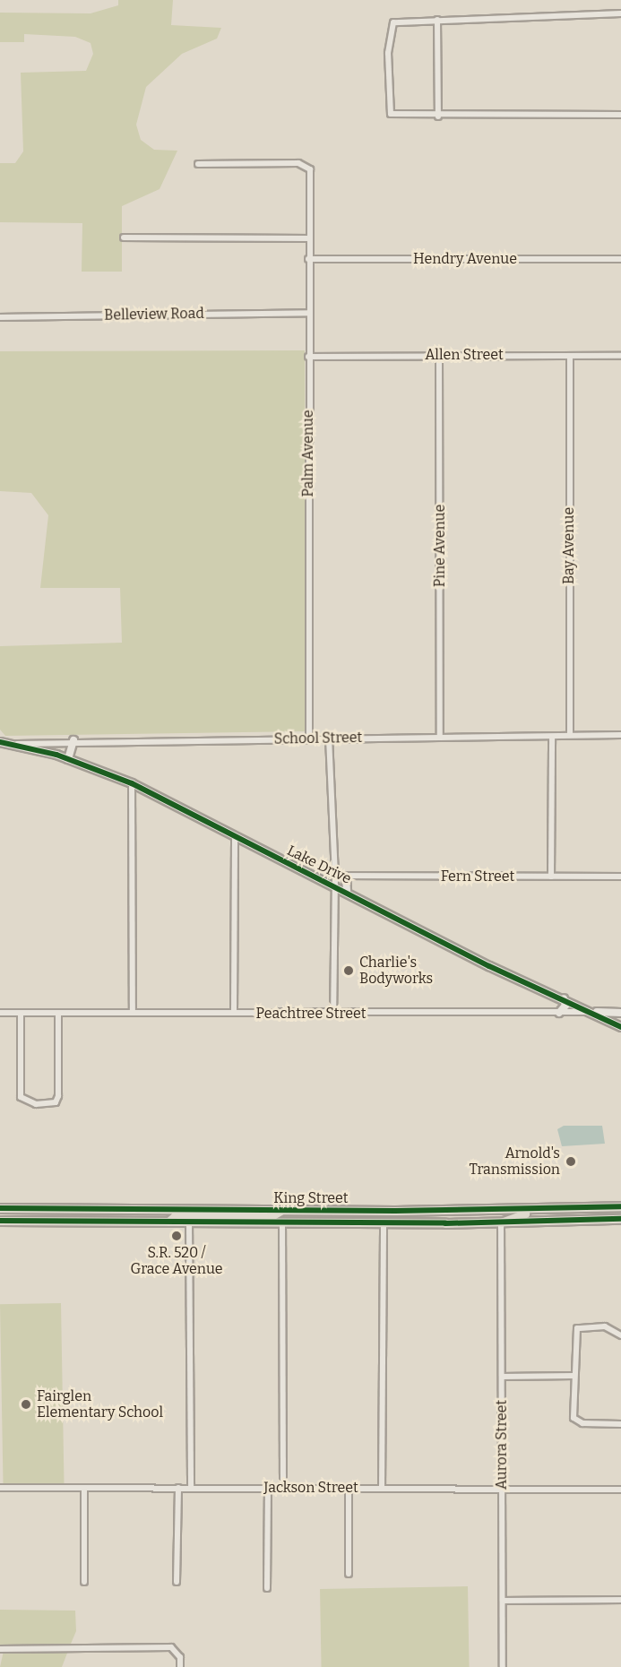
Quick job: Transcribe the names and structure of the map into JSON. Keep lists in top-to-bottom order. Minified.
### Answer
{"streets":{"main road":["King Street"],"street":["Hendry Avenue","Belleview Road","Allen Street","Palm Avenue","Pine Avenue","Bay Avenue","School Street","Lake Drive","Fern Street","Peachtree Street","Aurora Street","Jackson Street"]},"crossings":[["Hendry Avenue","Palm Avenue"],["Belleview Road","Palm Avenue"],["Allen Street","Palm Avenue"],["Allen Street","Pine Avenue"],["Allen Street","Bay Avenue"],["Palm Avenue","School Street"],["Pine Avenue","School Street"],["Bay Avenue","School Street"],["School Street","Lake Drive"],["Lake Drive","Peachtree Street"],["King Street","Aurora Street"],["Aurora Street","Jackson Street"]],"places":["Charlie's Bodyworks","Arnold's Transmission","S.R. 520 / Grace Avenue","Fairglen Elementary School"]}
